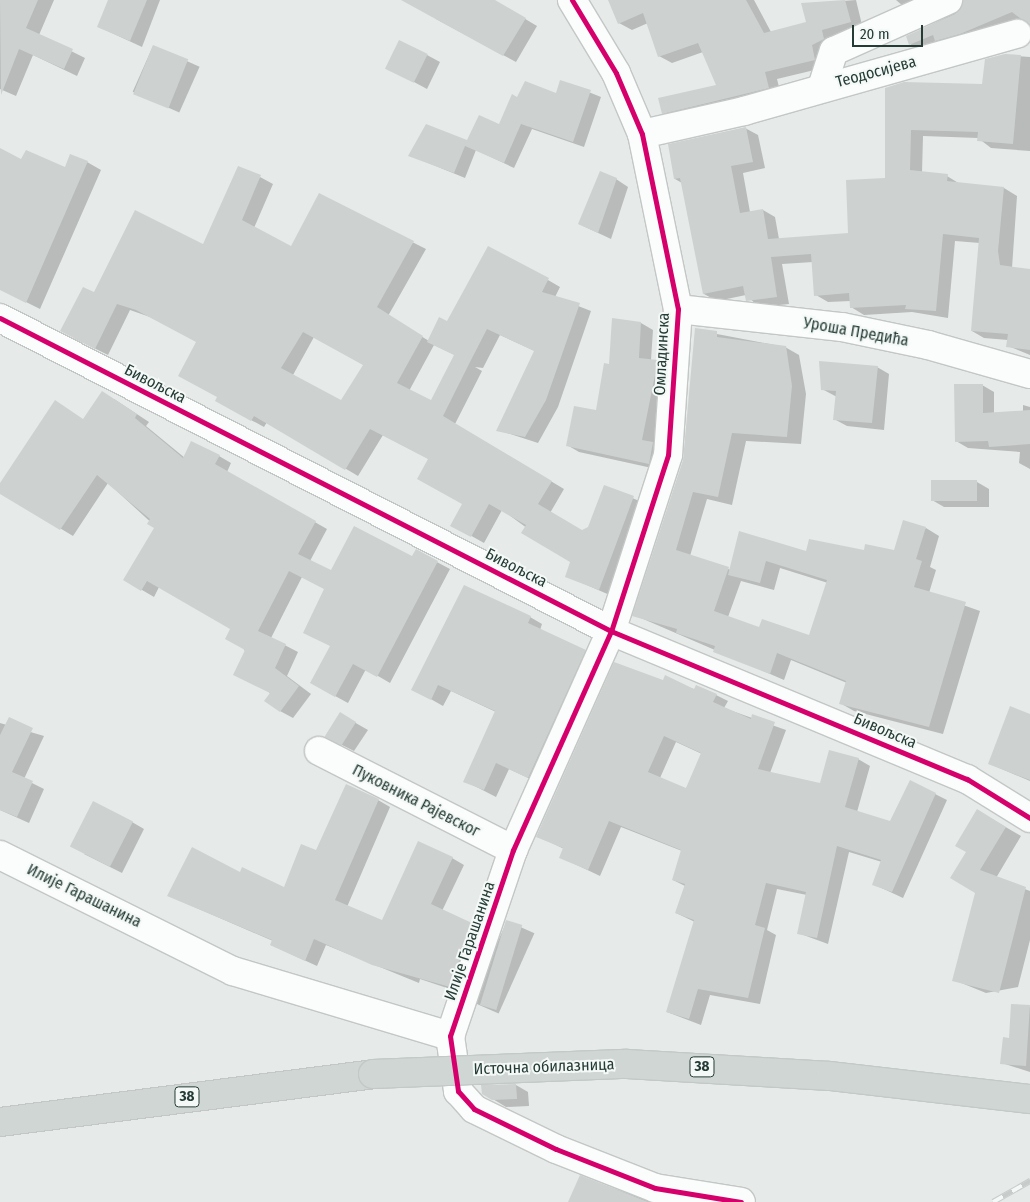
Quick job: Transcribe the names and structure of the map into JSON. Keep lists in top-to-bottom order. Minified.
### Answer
{"streets":{"main road":["Источна обилазница","38"],"street":["Теодосијева","Уроша Предића","Омладинска","Бивољска","Пуковника Рајевског","Илије Гарашанина"]},"crossings":[["Теодосијева","Омладинска"],["Уроша Предића","Омладинска"],["Омладинска","Бивољска"],["Омладинска","Илије Гарашанина"],["Бивољска","Илије Гарашанина"],["Пуковника Рајевског","Илије Гарашанина"]],"scale_bar":"20 m"}
